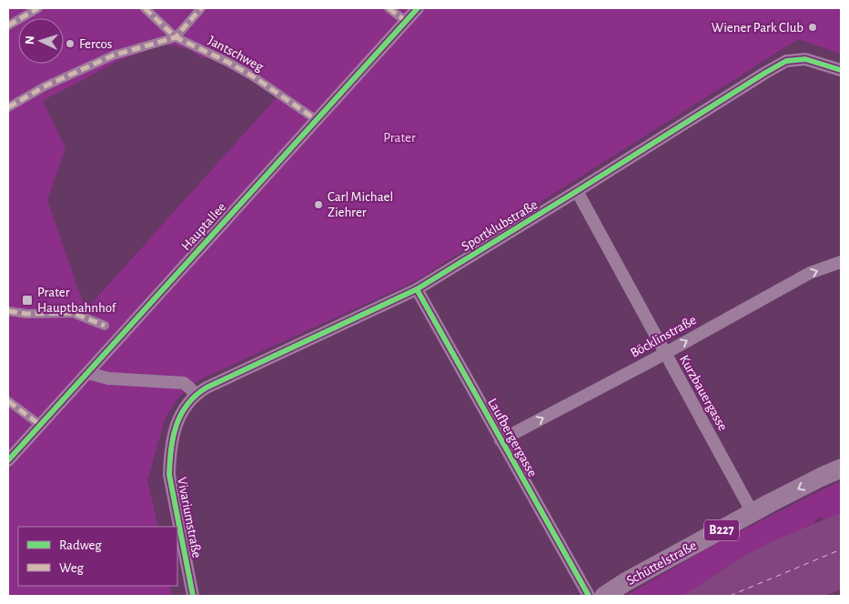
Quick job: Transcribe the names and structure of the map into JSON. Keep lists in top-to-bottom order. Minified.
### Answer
{"streets":{"main road":["B227","Schüttelstraße"],"street":["Jantschweg","Sportklubstraße","Hauptallee","Böcklinstraße","Kurzbauergasse","Laufbergergasse","Vivariumstraße"]},"crossings":[["Jantschweg","Hauptallee"],["Sportklubstraße","Kurzbauergasse"],["Sportklubstraße","Laufbergergasse"],["Sportklubstraße","Vivariumstraße"],["Böcklinstraße","Kurzbauergasse"],["Böcklinstraße","Laufbergergasse"],["Kurzbauergasse","Schüttelstraße"]],"one_way":["Böcklinstraße","Schüttelstraße"],"parks":["Prater"],"places":{"other":["Wiener Park Club","Fercos","Carl Michael Ziehrer"],"transit":["Prater Hauptbahnhof"]},"legend":["Radweg","Weg"],"north":"left"}
